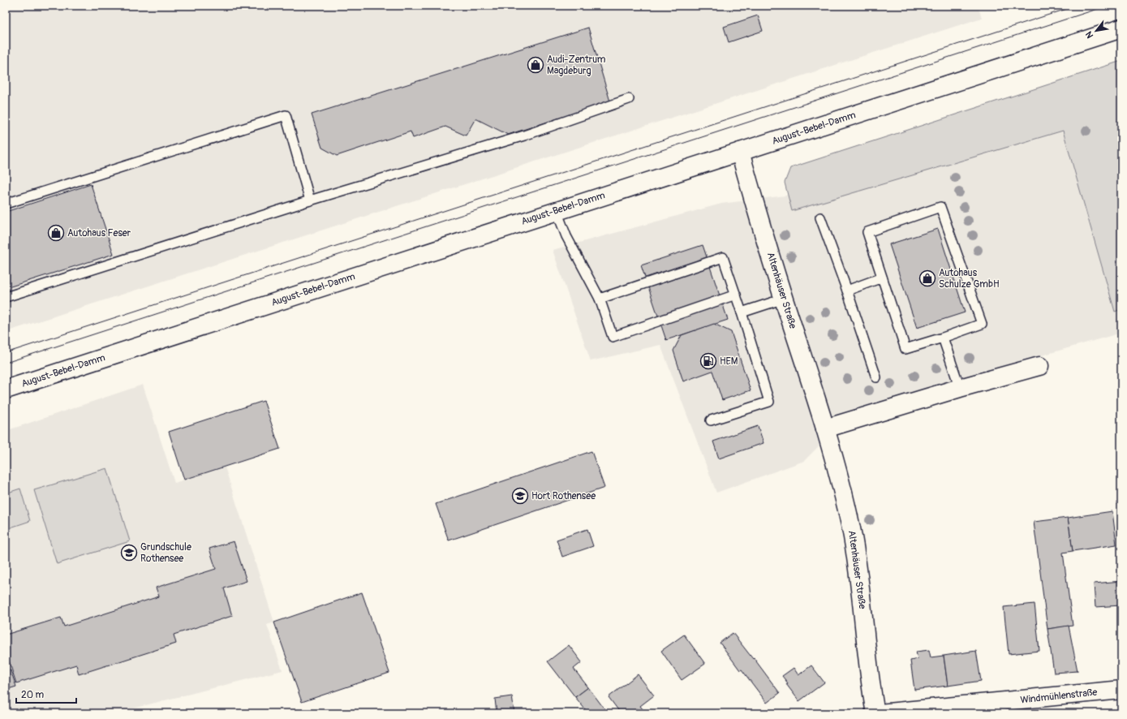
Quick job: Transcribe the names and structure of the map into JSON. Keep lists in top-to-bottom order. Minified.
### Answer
{"streets":{"main road":["August-Bebel-Damm","Altenhäuser Straße","Windmühlenstraße"]},"crossings":[["August-Bebel-Damm","Altenhäuser Straße"]],"places":{"shop":["Audi-Zentrum Magdeburg","Autohaus Feser","Autohaus Schulze GmbH"],"fuel station":["HEM"],"school or university":["Hort Rothensee","Grundschule Rothensee"]},"scale_bar":"20 m","north":"bottom left"}
